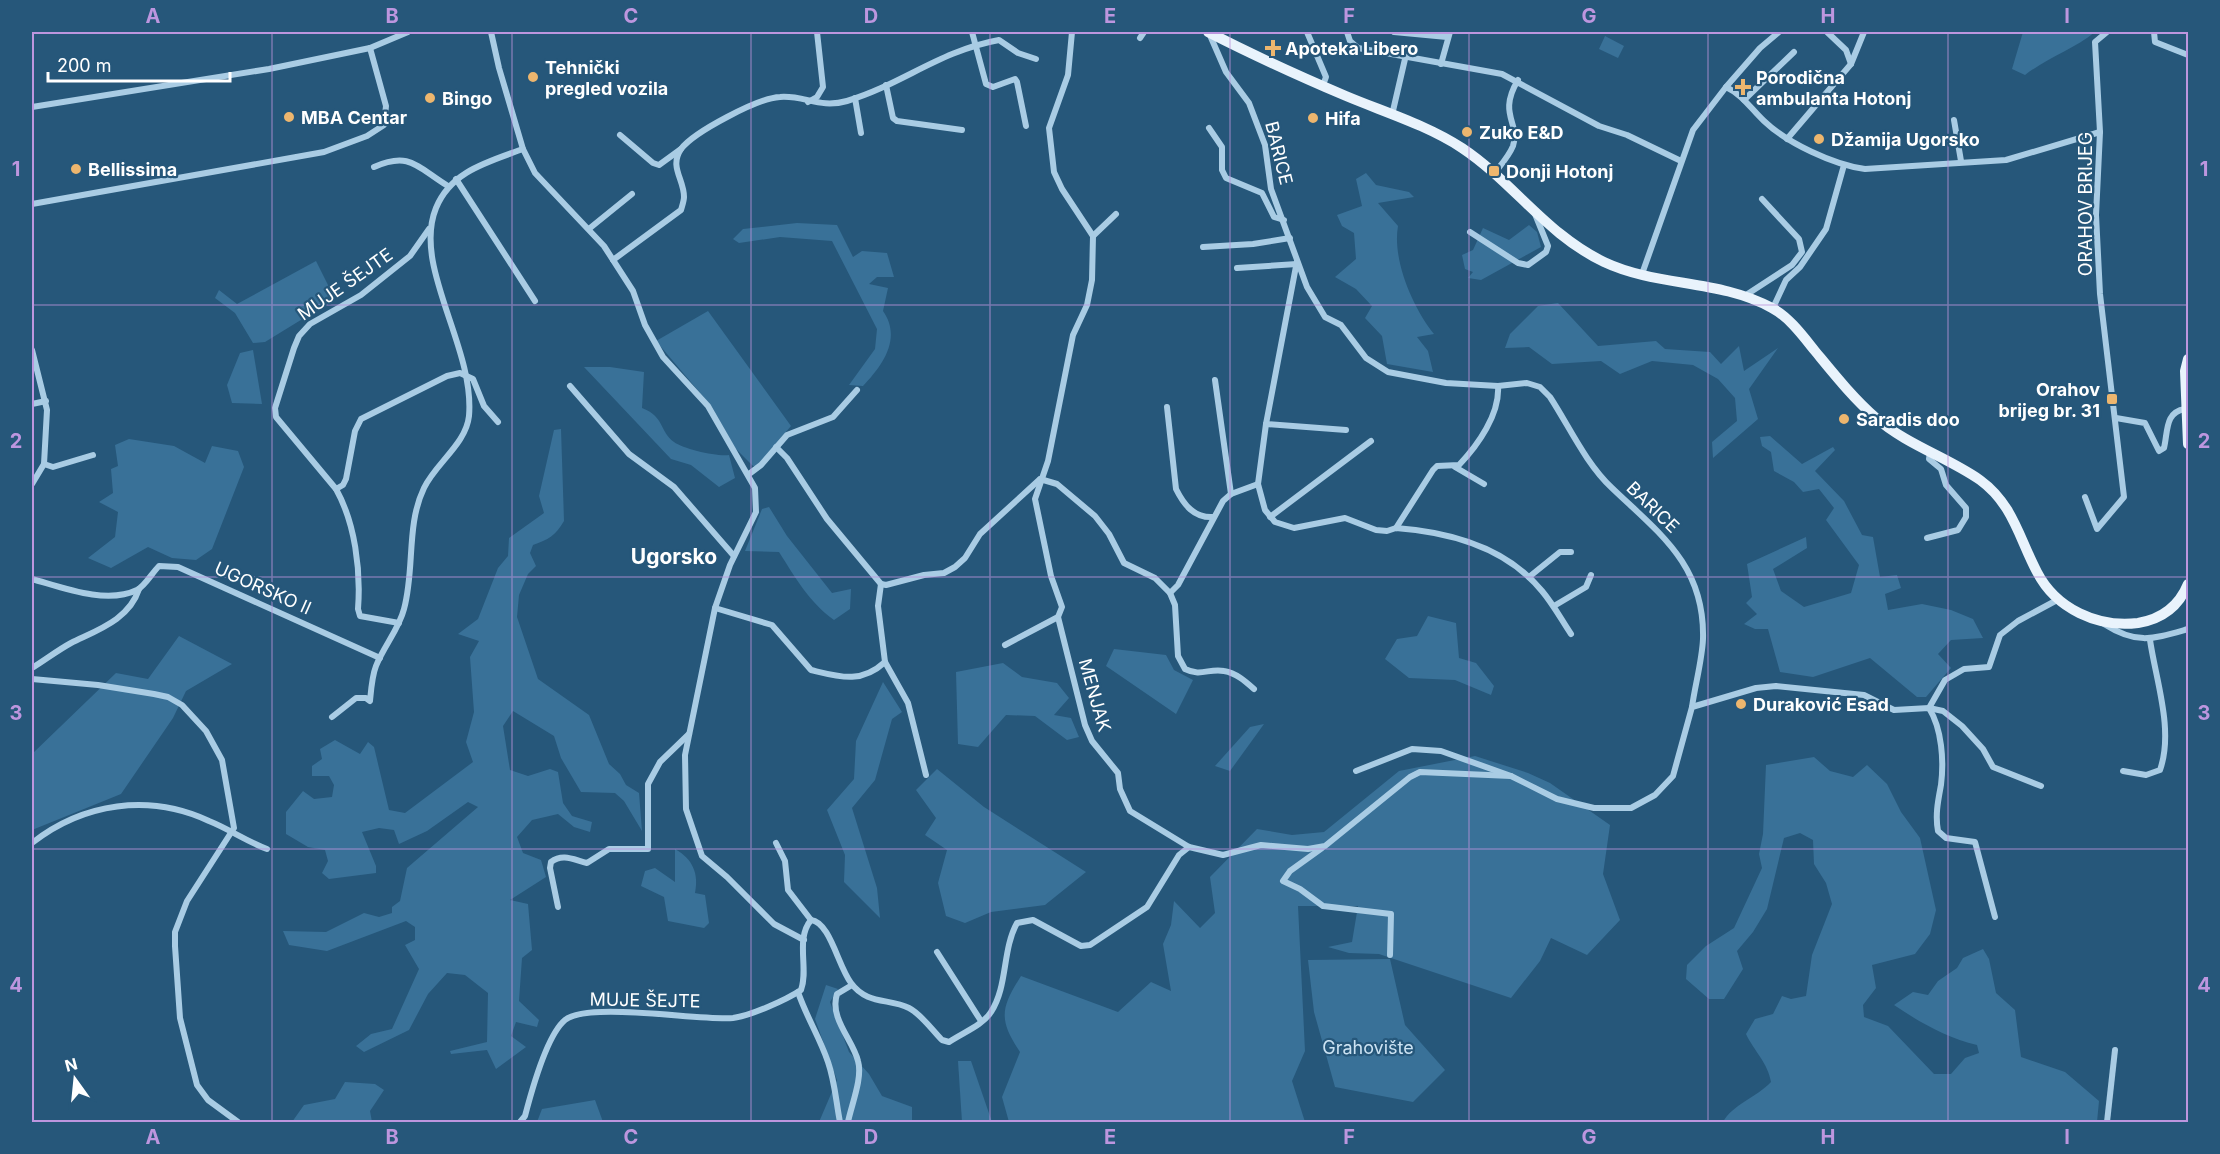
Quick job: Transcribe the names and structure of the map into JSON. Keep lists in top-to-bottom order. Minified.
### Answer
{"streets":{"street":["BARICE","ORAHOV BRIJEG","MUJE ŠEJTE","UGORSKO II","MENJAK"]},"districts":["Ugorsko"],"parks":["Grahovište"],"places":{"health":["Apoteka Libero","Porodična ambulanta Hotonj"],"other":["Tehnički pregled vozila","Bingo","MBA Centar","Hifa","Zuko E&D","Džamija Ugorsko","Bellissima","Saradis doo","Duraković Esad"],"transit":["Donji Hotonj","Orahov brijeg br. 31"]},"scale_bar":"200 m","north":"top","grid":{"columns":["A","B","C","D","E","F","G","H","I"],"rows":["1","2","3","4"]}}
